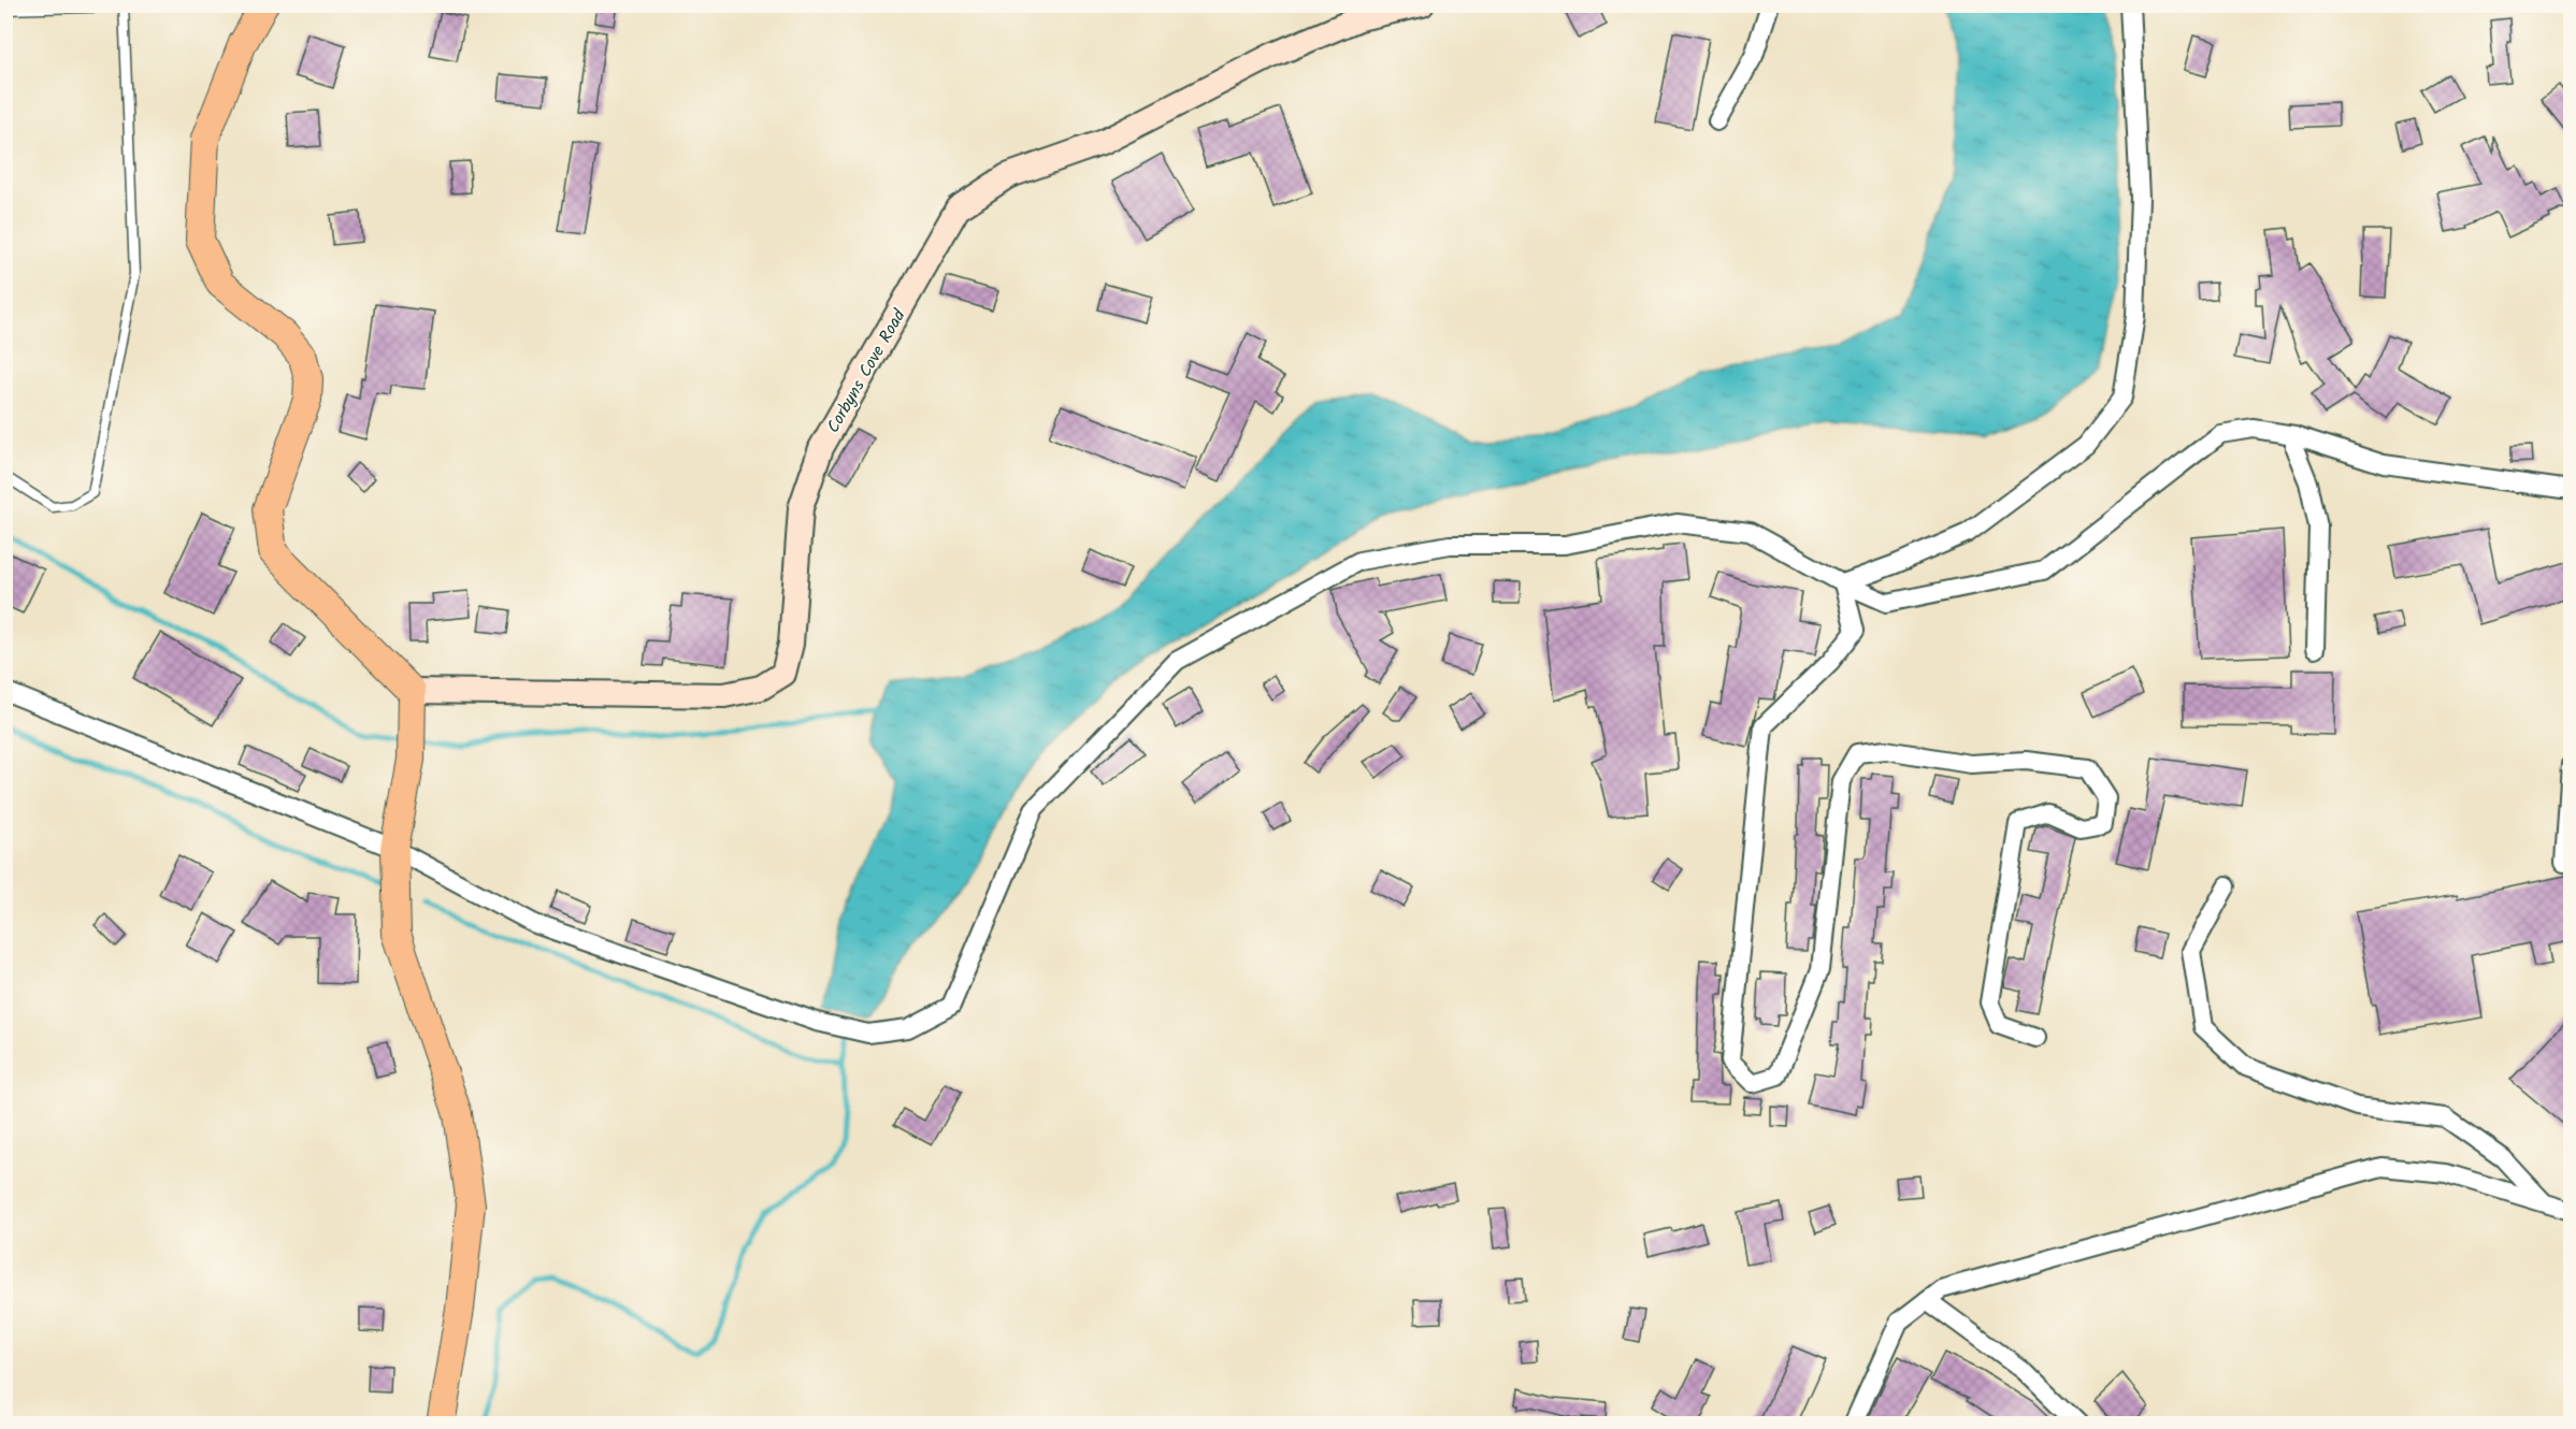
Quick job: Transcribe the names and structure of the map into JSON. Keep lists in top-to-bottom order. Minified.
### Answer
{"streets":{"main road":["Corbyns Cove Road"]}}
